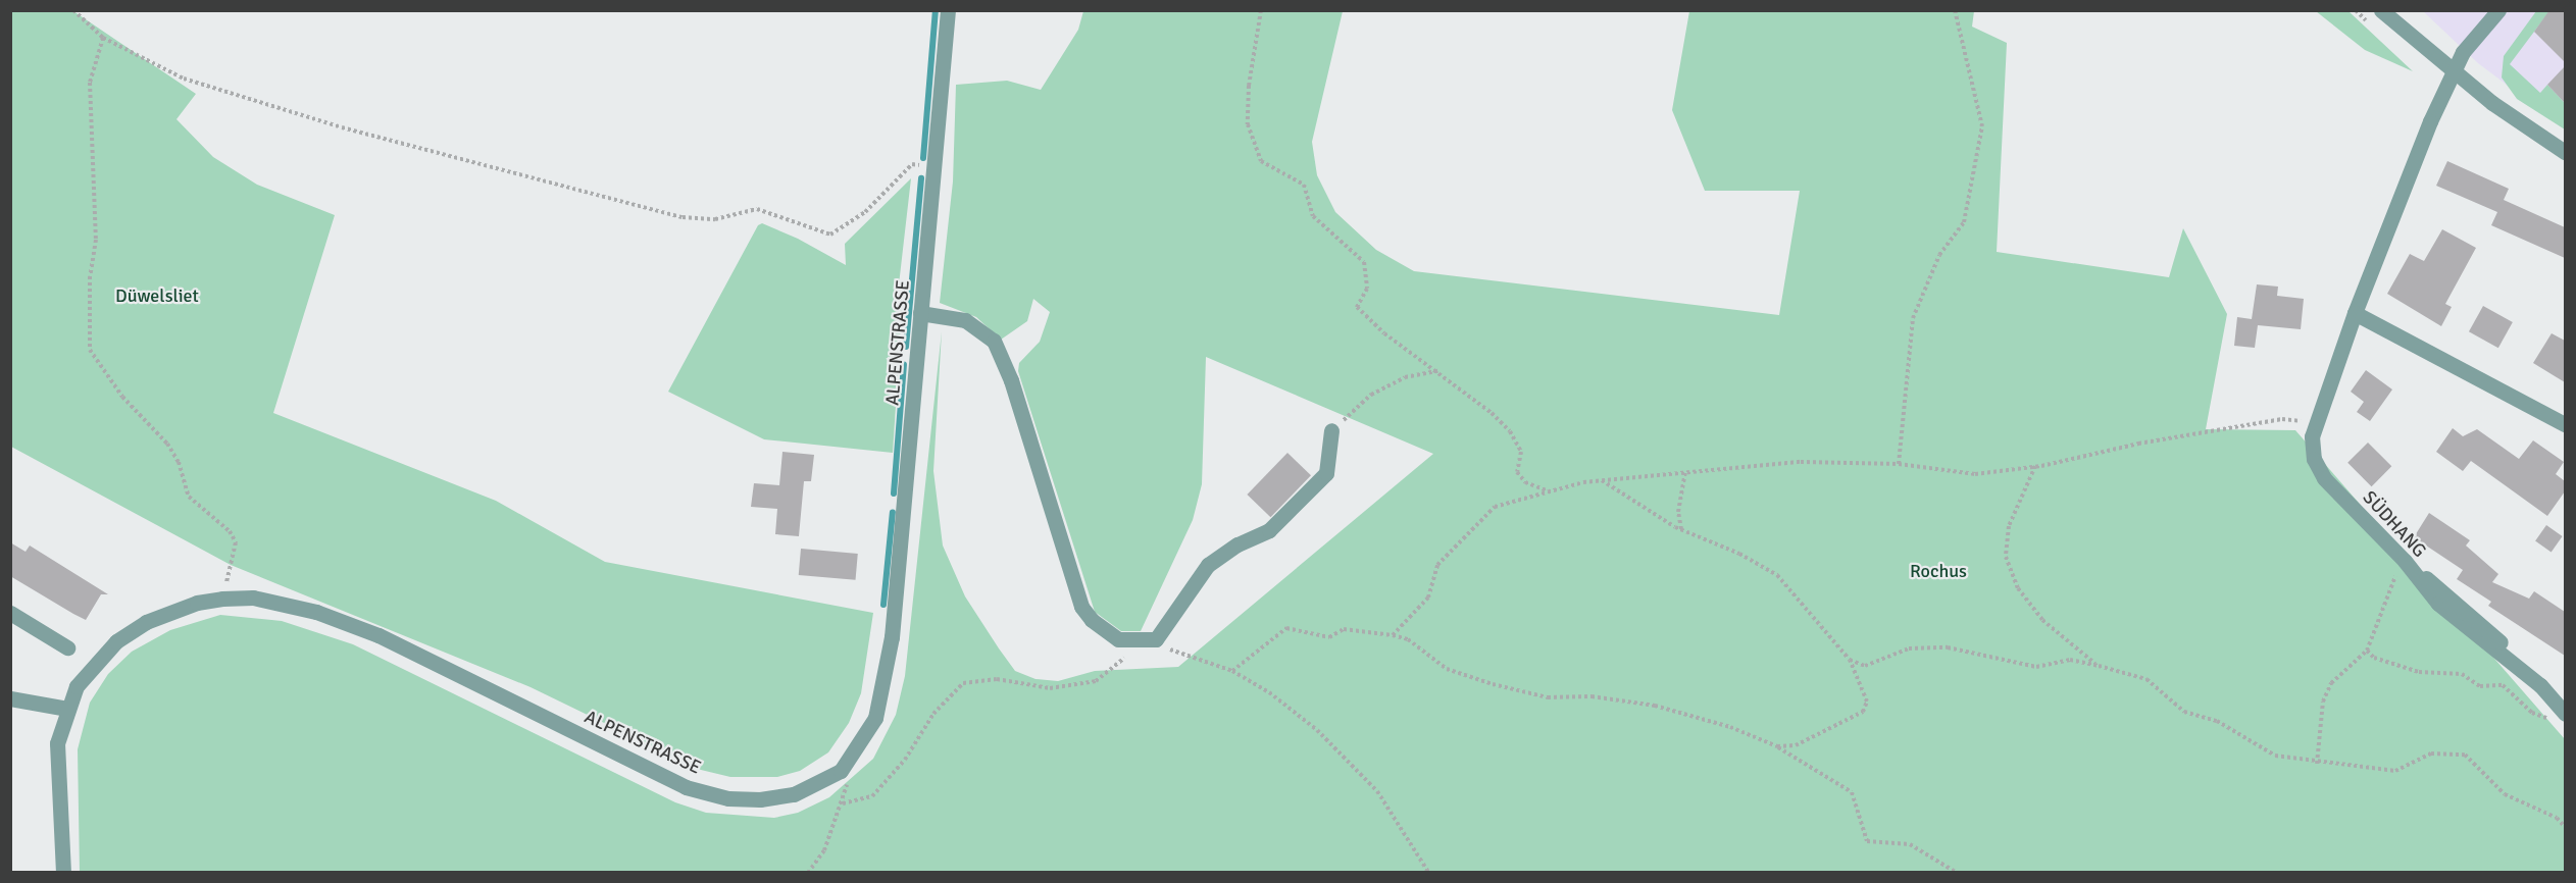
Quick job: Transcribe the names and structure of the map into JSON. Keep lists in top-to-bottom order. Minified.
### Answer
{"streets":{"street":["ALPENSTRASSE","SÜDHANG"]},"parks":["Düwelsliet","Rochus"]}
